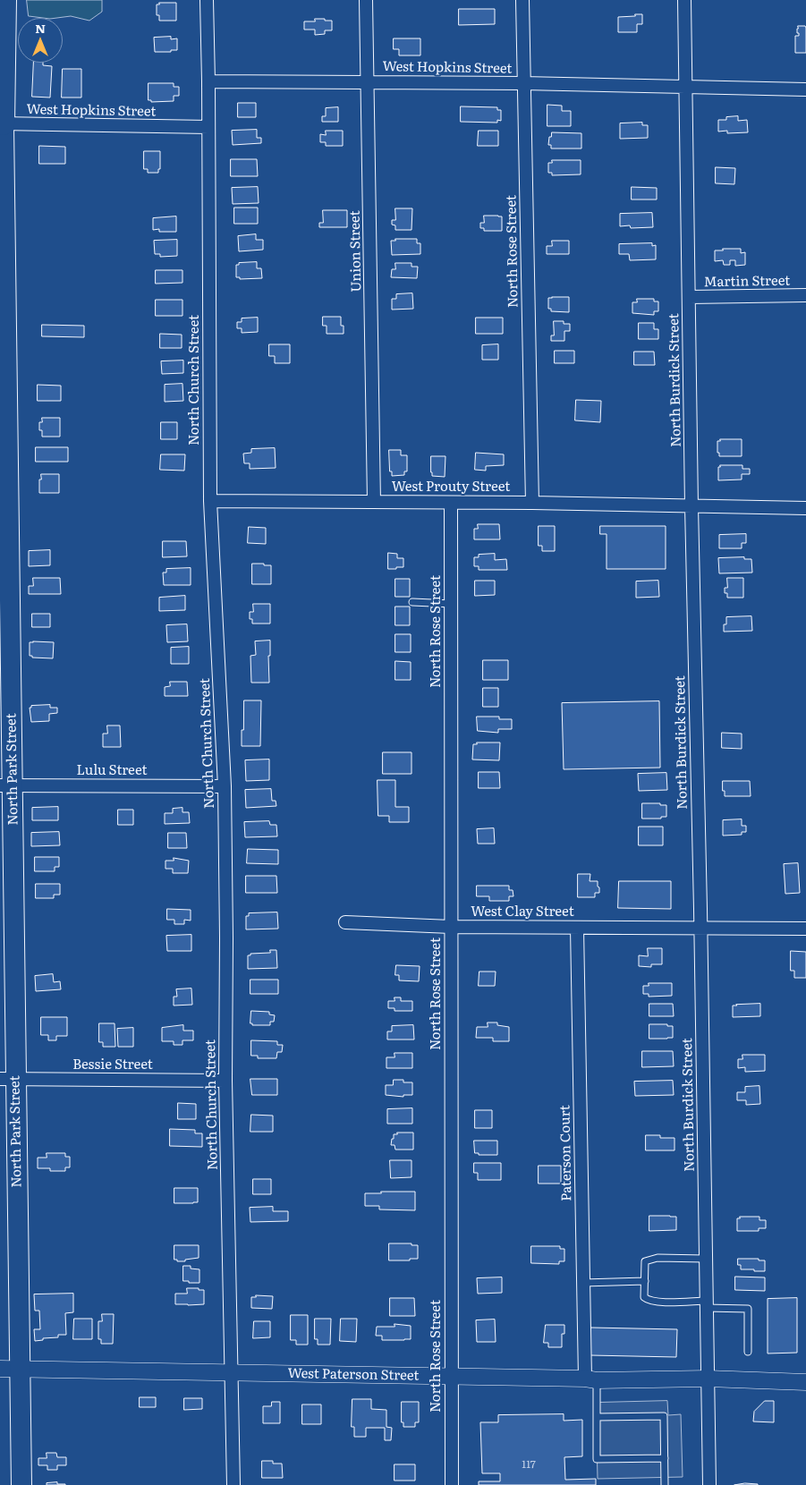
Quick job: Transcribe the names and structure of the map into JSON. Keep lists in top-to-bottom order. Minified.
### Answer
{"streets":{"highway":["North Park Street"],"street":["West Hopkins Street","Union Street","North Rose Street","Martin Street","North Church Street","North Burdick Street","West Prouty Street","Lulu Street","West Clay Street","Bessie Street","Paterson Court","West Paterson Street"]},"crossings":[["West Hopkins Street","Union Street"],["West Hopkins Street","North Rose Street"],["West Hopkins Street","North Church Street"],["West Hopkins Street","North Burdick Street"],["West Hopkins Street","North Park Street"],["Union Street","West Prouty Street"],["North Rose Street","West Prouty Street"],["North Rose Street","West Clay Street"],["North Rose Street","West Paterson Street"],["Martin Street","North Burdick Street"],["North Church Street","West Prouty Street"],["North Church Street","Lulu Street"],["North Church Street","Bessie Street"],["North Church Street","West Paterson Street"],["North Burdick Street","West Prouty Street"],["North Burdick Street","West Clay Street"],["North Burdick Street","West Paterson Street"],["North Park Street","Lulu Street"],["North Park Street","Bessie Street"],["North Park Street","West Paterson Street"],["West Clay Street","Paterson Court"],["Paterson Court","West Paterson Street"]],"house_numbers":["117"],"north":"top"}
